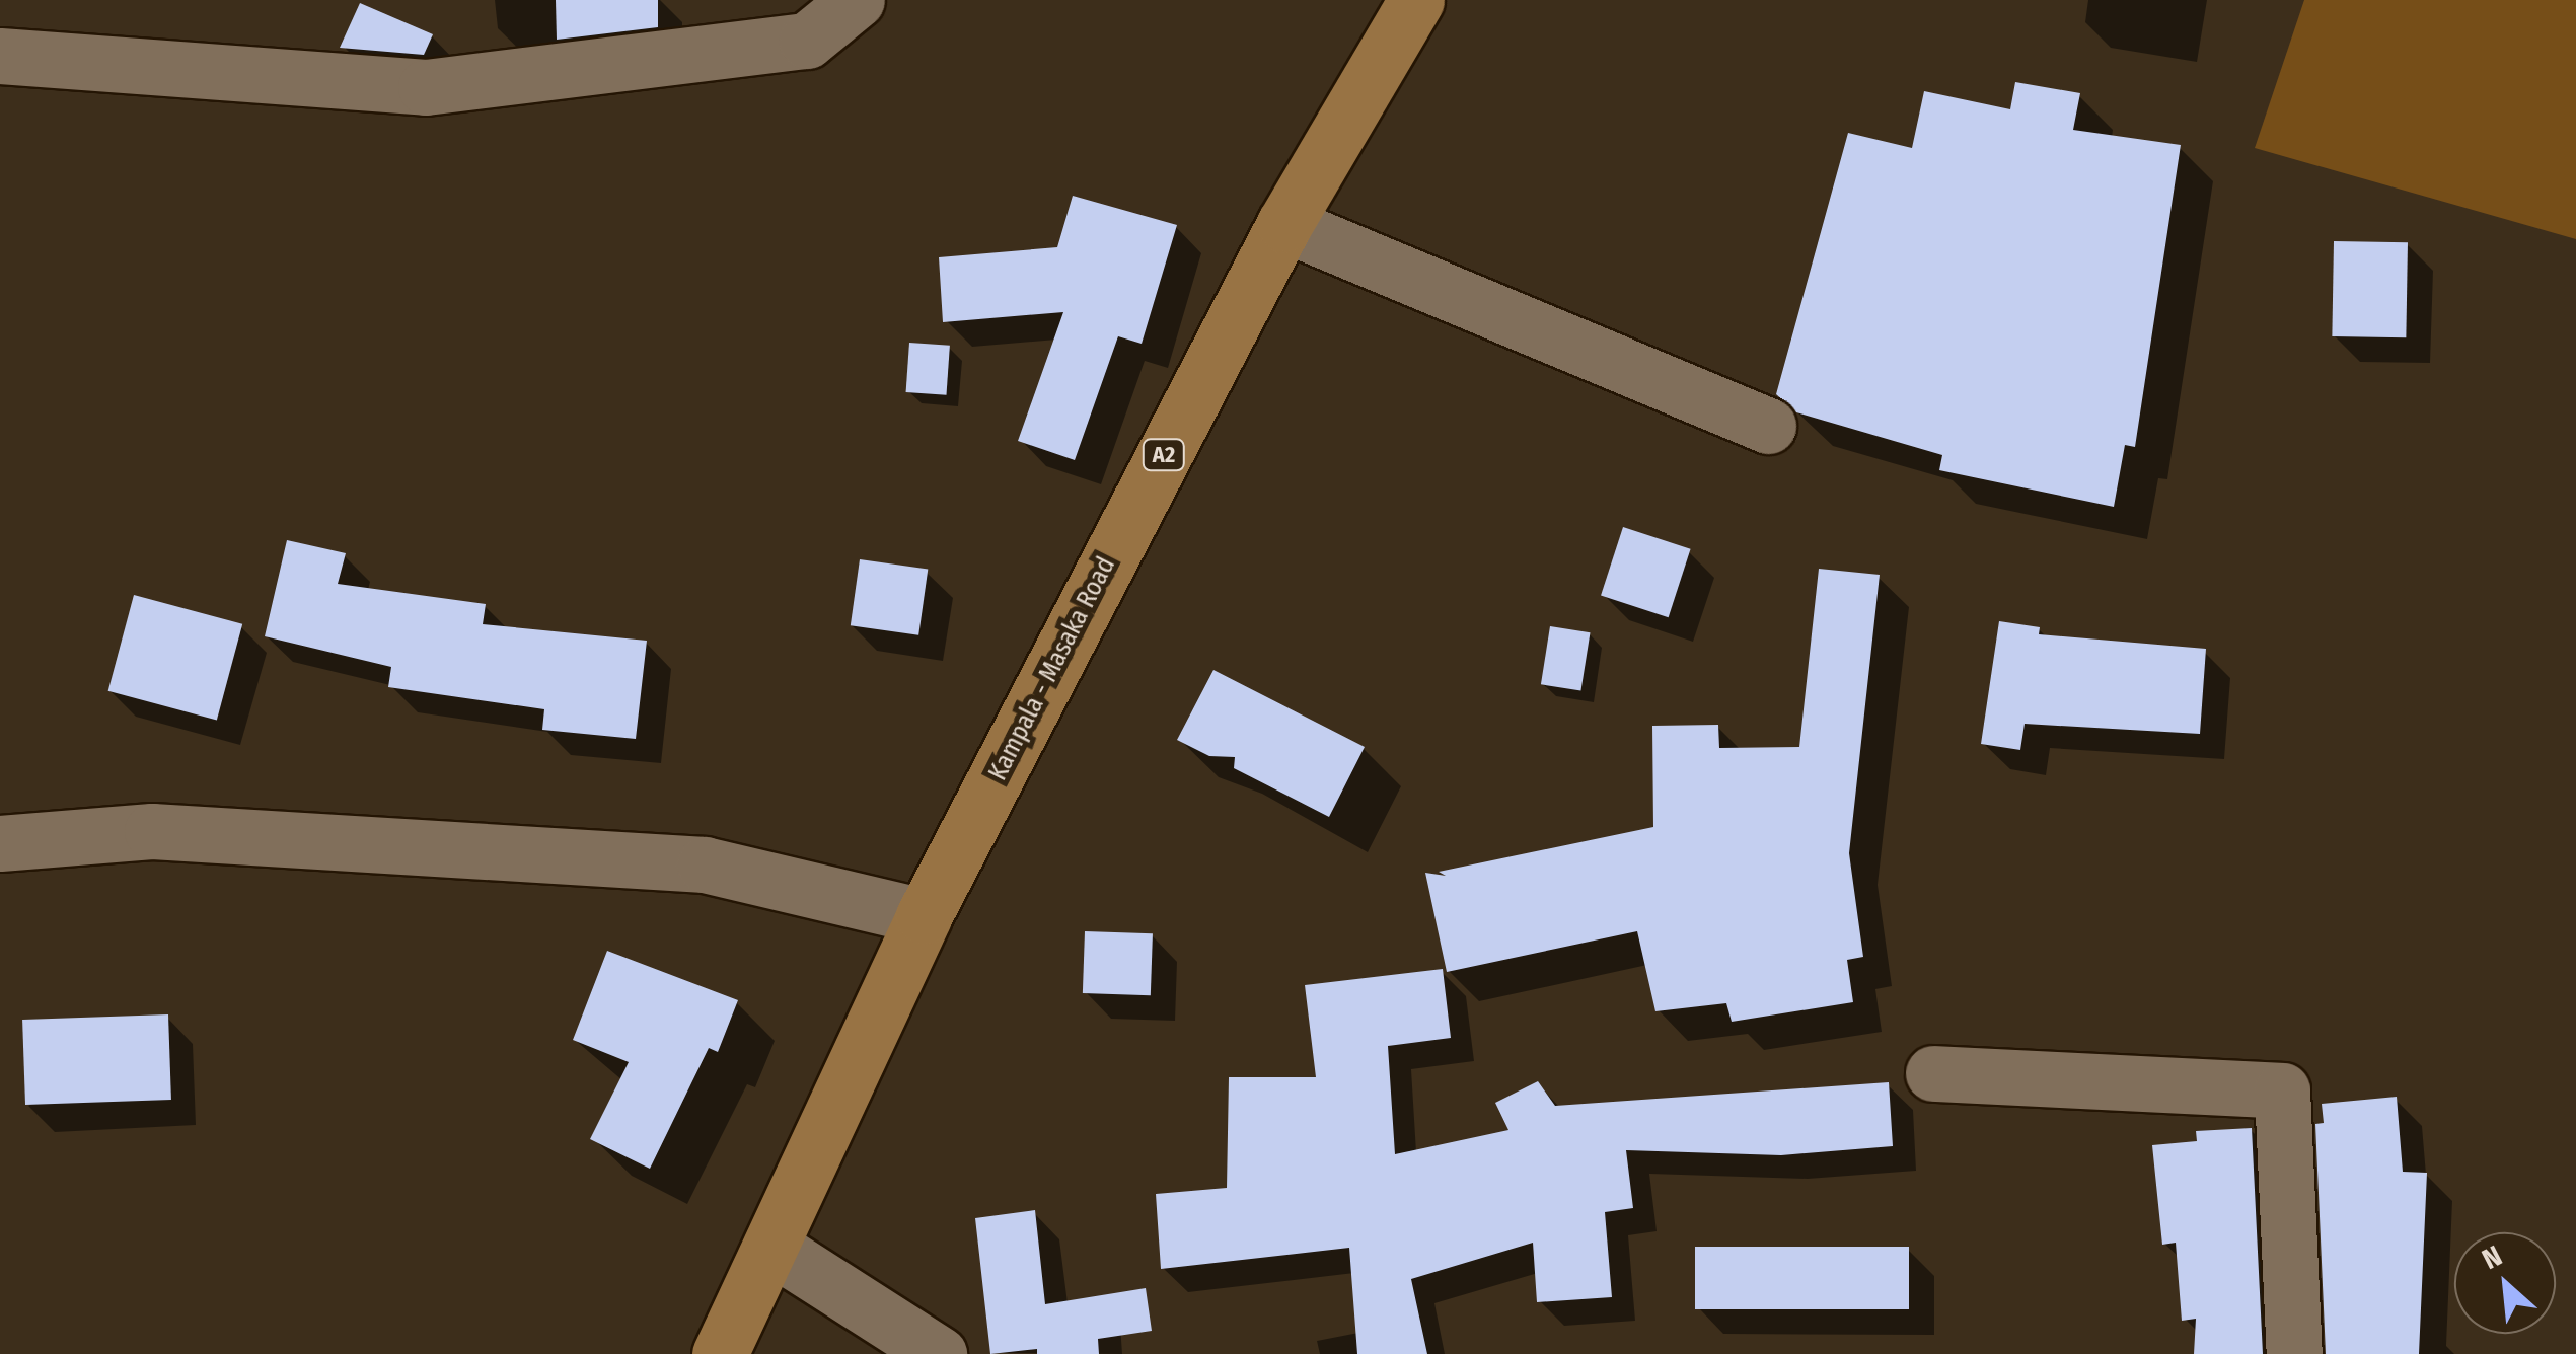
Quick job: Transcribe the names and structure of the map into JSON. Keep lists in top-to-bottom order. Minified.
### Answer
{"streets":{"main road":["A2","Kampala - Masaka Road"]},"north":"top left"}
